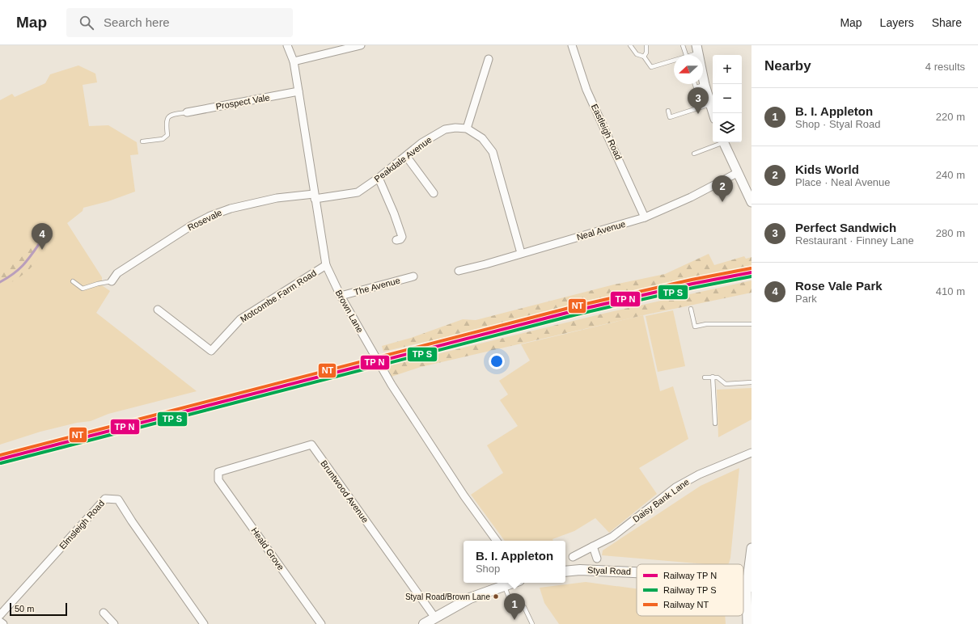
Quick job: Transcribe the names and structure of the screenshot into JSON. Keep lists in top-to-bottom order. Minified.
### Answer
{"streets":{"main road":["Styal Road"],"street":["Prospect Vale","Eastleigh Road","Peakdale Avenue","Rosevale","Neal Avenue","The Avenue","Motcombe Farm Road","Brown Lane","Bruntwood Avenue","Daisy Bank Lane","Elmsleigh Road","Heald Grove"]},"crossings":[["Prospect Vale","Brown Lane"],["Eastleigh Road","Neal Avenue"],["Peakdale Avenue","Rosevale"],["Peakdale Avenue","Brown Lane"],["Rosevale","Brown Lane"],["The Avenue","Brown Lane"],["Motcombe Farm Road","Brown Lane"],["Bruntwood Avenue","Heald Grove"]],"places":["Styal Road/Brown Lane"],"lines":["rail line NT"],"legend":["Railway TP N","Railway TP S","Railway NT"],"scale_bar":"50 m","north":"left","page":{"header":"Map","search":"Search here","nav":["Map","Layers","Share"],"heading":["Nearby","4 results"],"map_buttons":["+","−"],"pins":["3","2","4","1"],"list":[{"mark":"1","name":"B. I. Appleton","note":"Shop · Styal Road","value":"220 m"},{"mark":"2","name":"Kids World","note":"Place · Neal Avenue","value":"240 m"},{"mark":"3","name":"Perfect Sandwich","note":"Restaurant · Finney Lane","value":"280 m"},{"mark":"4","name":"Rose Vale Park","note":"Park","value":"410 m"}],"popup":["B. I. Appleton","Shop"],"scale":"50 m"}}
